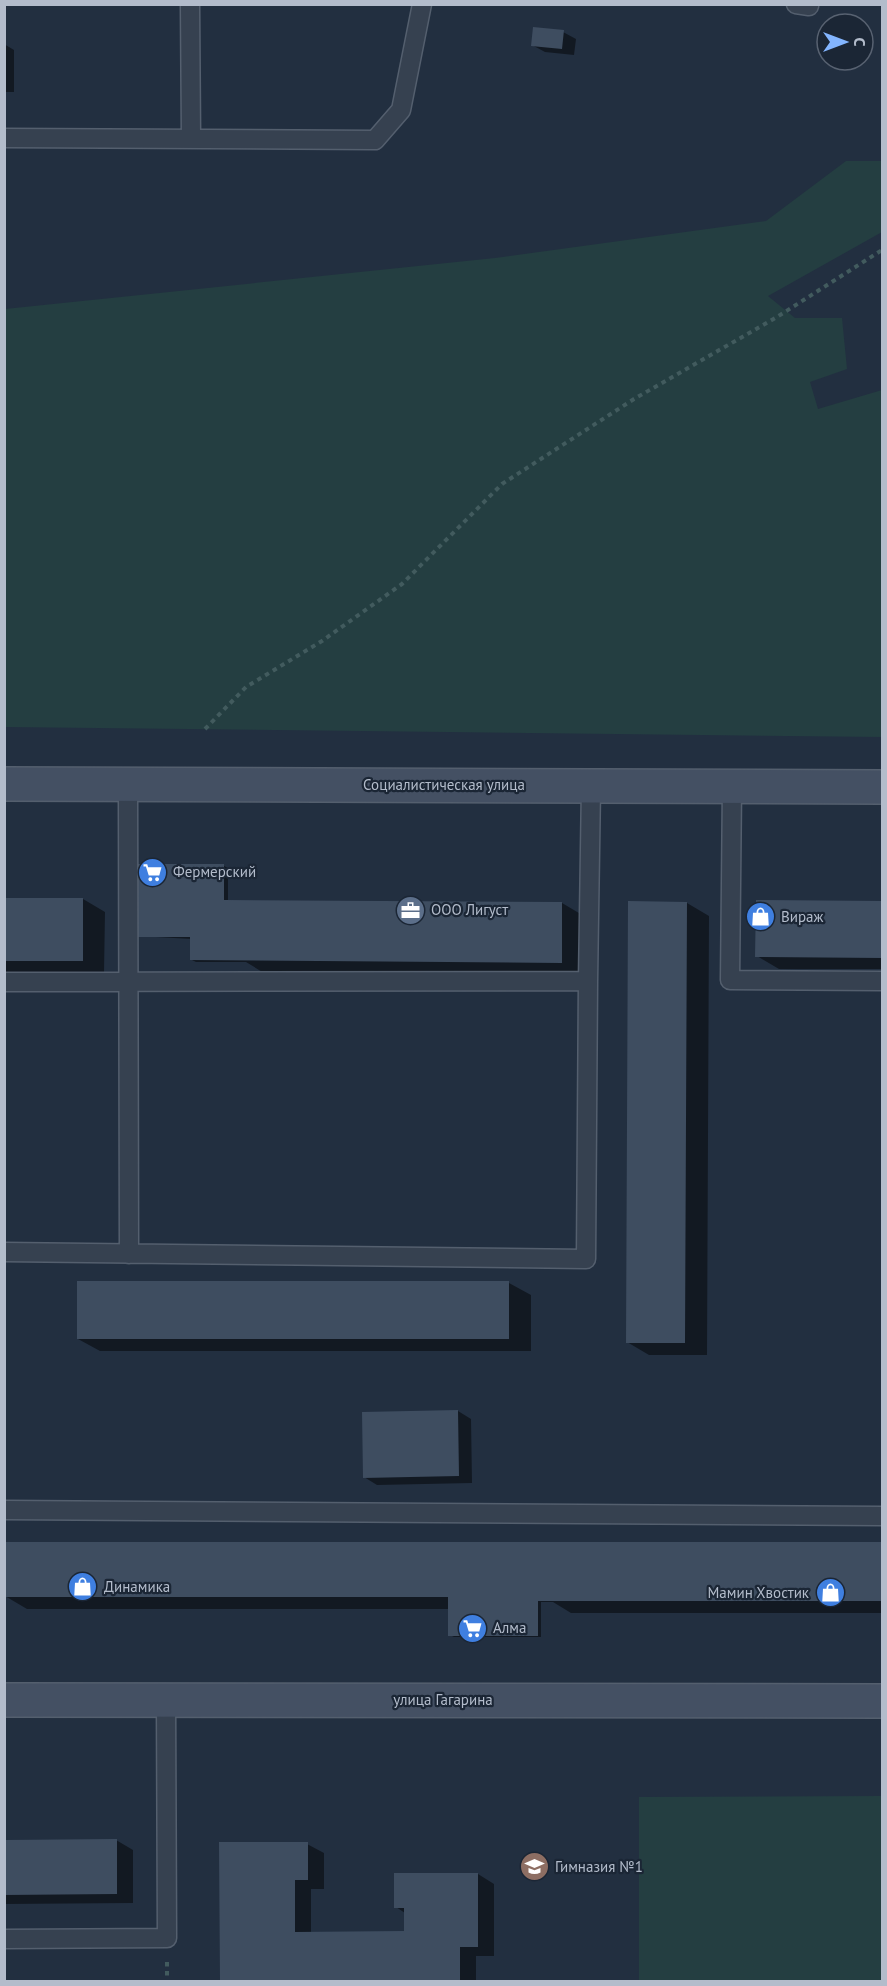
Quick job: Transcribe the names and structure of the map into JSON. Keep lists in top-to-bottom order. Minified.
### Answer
{"streets":{"main road":["Социалистическая улица","улица Гагарина"]},"places":{"supermarket":["Фермерский","Алма"],"office":["ООО Лигуст"],"shop":["Вираж","Динамика","Мамин Хвостик"],"school or university":["Гимназия №1"]},"north":"right"}
